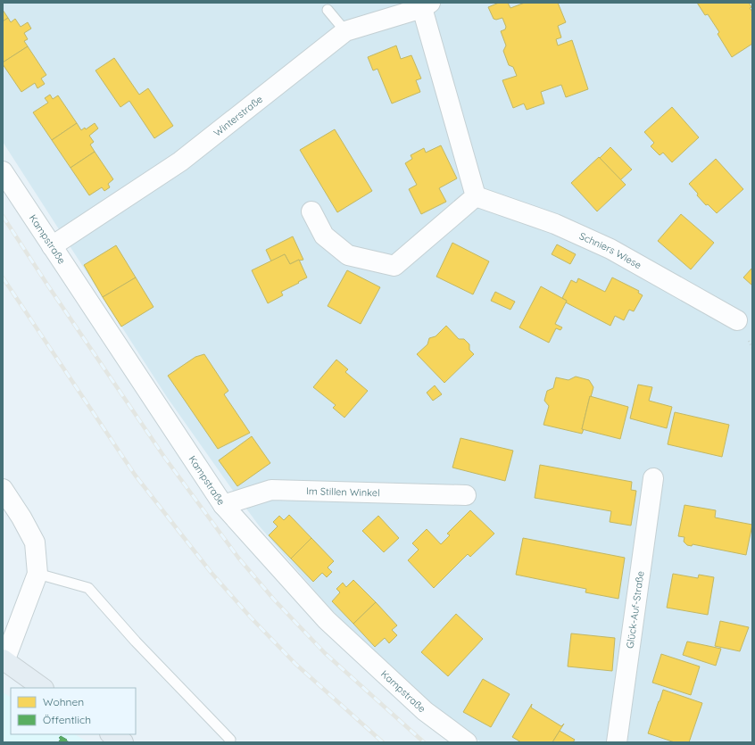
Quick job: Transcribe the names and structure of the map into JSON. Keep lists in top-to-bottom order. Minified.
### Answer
{"streets":{"street":["Winterstraße","Kampstraße","Schniers Wiese","Im Stillen Winkel","Glück-Auf-Straße"]},"crossings":[["Winterstraße","Kampstraße"],["Kampstraße","Im Stillen Winkel"]],"legend":["Wohnen","Öffentlich"]}
